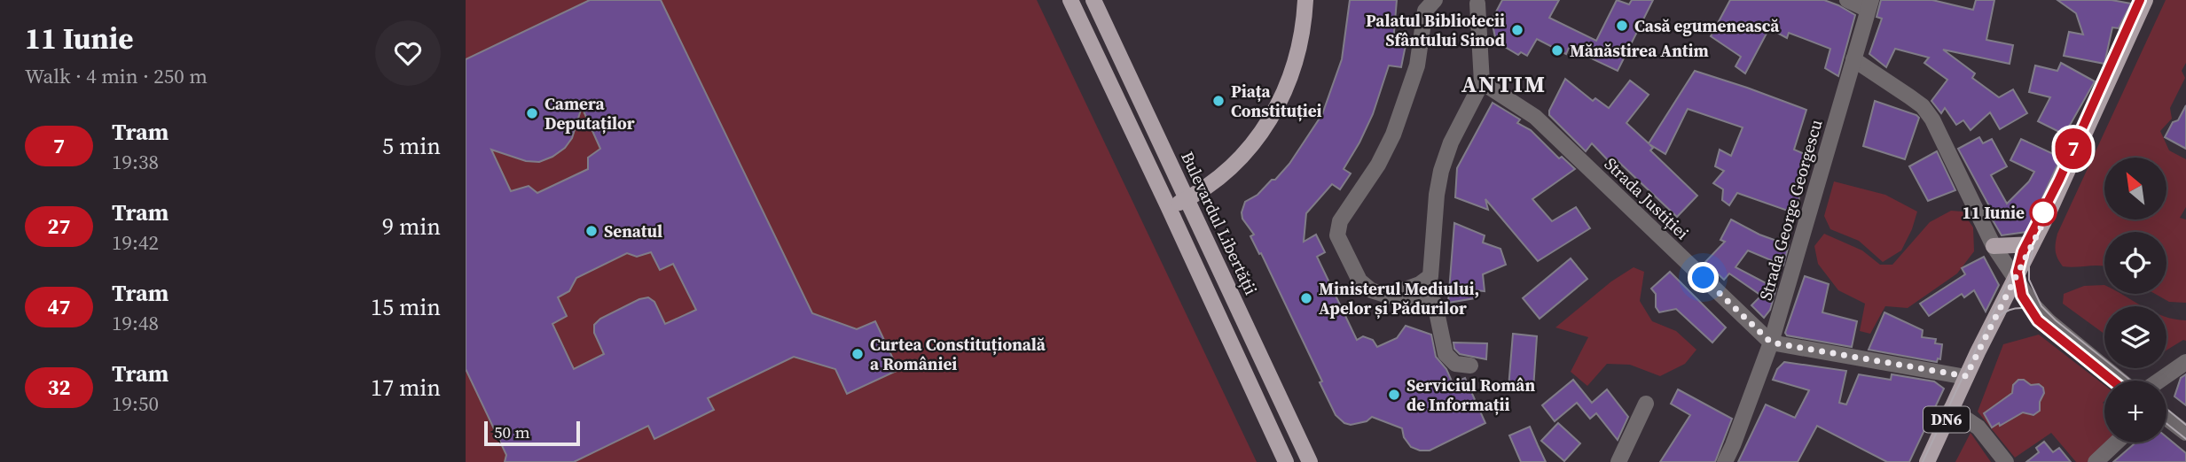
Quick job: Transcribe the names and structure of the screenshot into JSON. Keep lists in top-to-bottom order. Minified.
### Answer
{"streets":{"main road":["Bulevardul Libertății","DN6"],"street":["Strada Justiției","Strada George Georgescu"]},"crossings":[["Strada Justiției","Strada George Georgescu"]],"districts":["ANTIM"],"places":["Casă egumenească","Palatul Bibliotecii Sfântului Sinod","Mănăstirea Antim","Piața Constituției","Camera Deputaților","11 Iunie","Senatul","Ministerul Mediului, Apelor și Pădurilor","Curtea Constituțională a României","Serviciul Român de Informații"],"lines":["tram line 7"],"scale_bar":"50 m","north":"top left","page":{"heading":["11 Iunie","Walk · 4 min · 250 m"],"on_map":"7","list":[{"mark":"7","name":"Tram","note":"19:38","value":"5 min"},{"mark":"27","name":"Tram","note":"19:42","value":"9 min"},{"mark":"47","name":"Tram","note":"19:48","value":"15 min"},{"mark":"32","name":"Tram","note":"19:50","value":"17 min"}],"map_buttons":"+","scale":"50 m"}}
